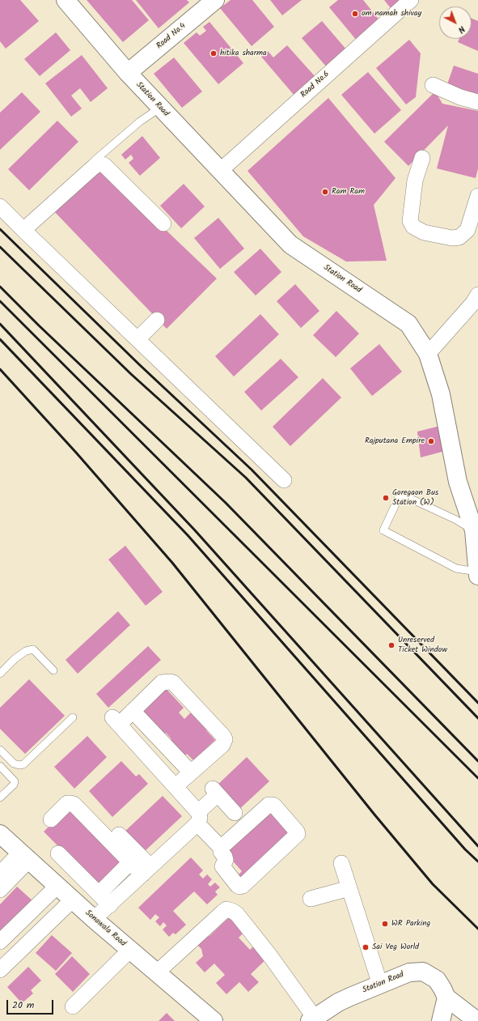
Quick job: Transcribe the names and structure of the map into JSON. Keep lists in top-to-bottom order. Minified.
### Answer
{"streets":{"street":["Road No.4","Road No.6","Station Road","Sonawala Road"]},"crossings":[["Road No.4","Station Road"],["Road No.6","Station Road"]],"places":["om namah shivay","hitika sharma","Ram Ram","Rajputana Empire","Goregaon Bus Station (W)","Unreserved Ticket Window","WR Parking","Sai Veg World"],"scale_bar":"20 m","north":"bottom right"}
